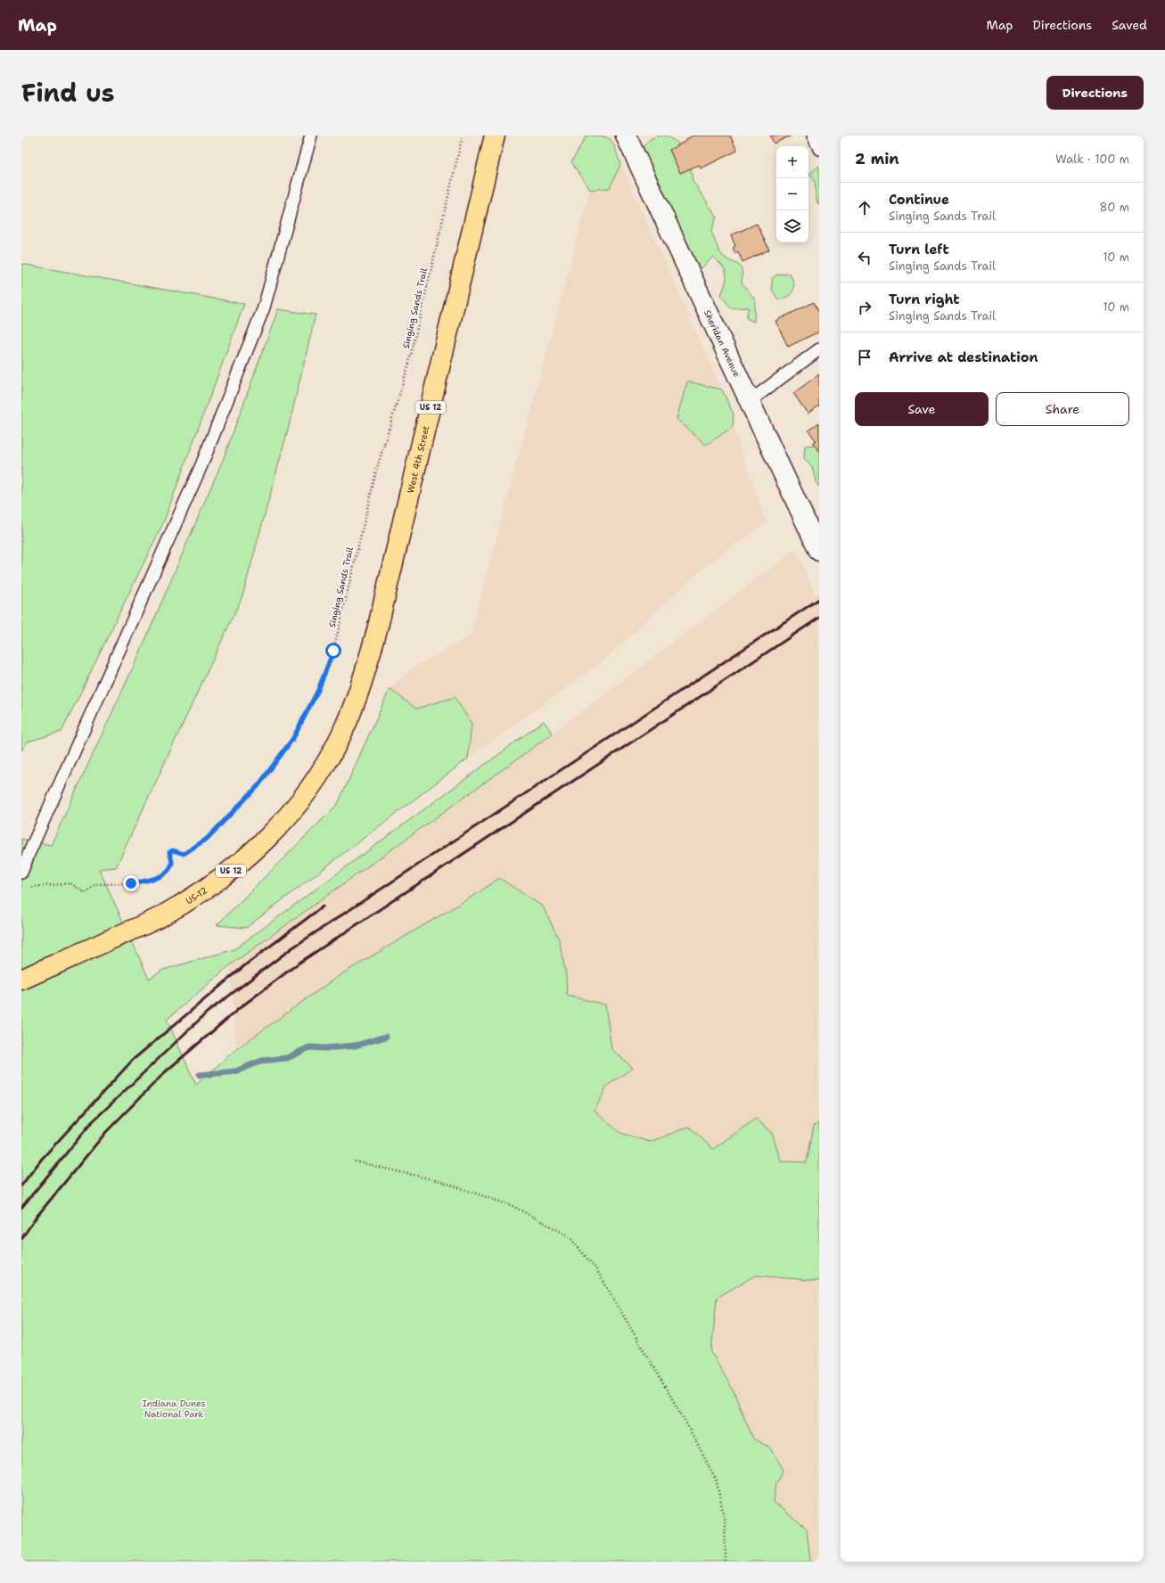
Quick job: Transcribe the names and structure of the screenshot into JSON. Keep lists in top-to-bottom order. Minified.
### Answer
{"streets":{"main road":["US 12","West 4th Street","US-12"],"street":["Sheridan Avenue"],"path":["Singing Sands Trail"]},"crossings":[["West 4th Street","US-12"]],"parks":["Indiana Dunes National Park"],"page":{"header":"Map","nav":["Map","Directions","Saved"],"title":"Find us","buttons":["Directions",["Save","Share"]],"heading":["2 min","Walk · 100 m"],"map_buttons":["+","−"],"list":[["Continue","Singing Sands Trail","80 m"],["Turn left","Singing Sands Trail","10 m"],["Turn right","Singing Sands Trail","10 m"],"Arrive at destination"]}}
